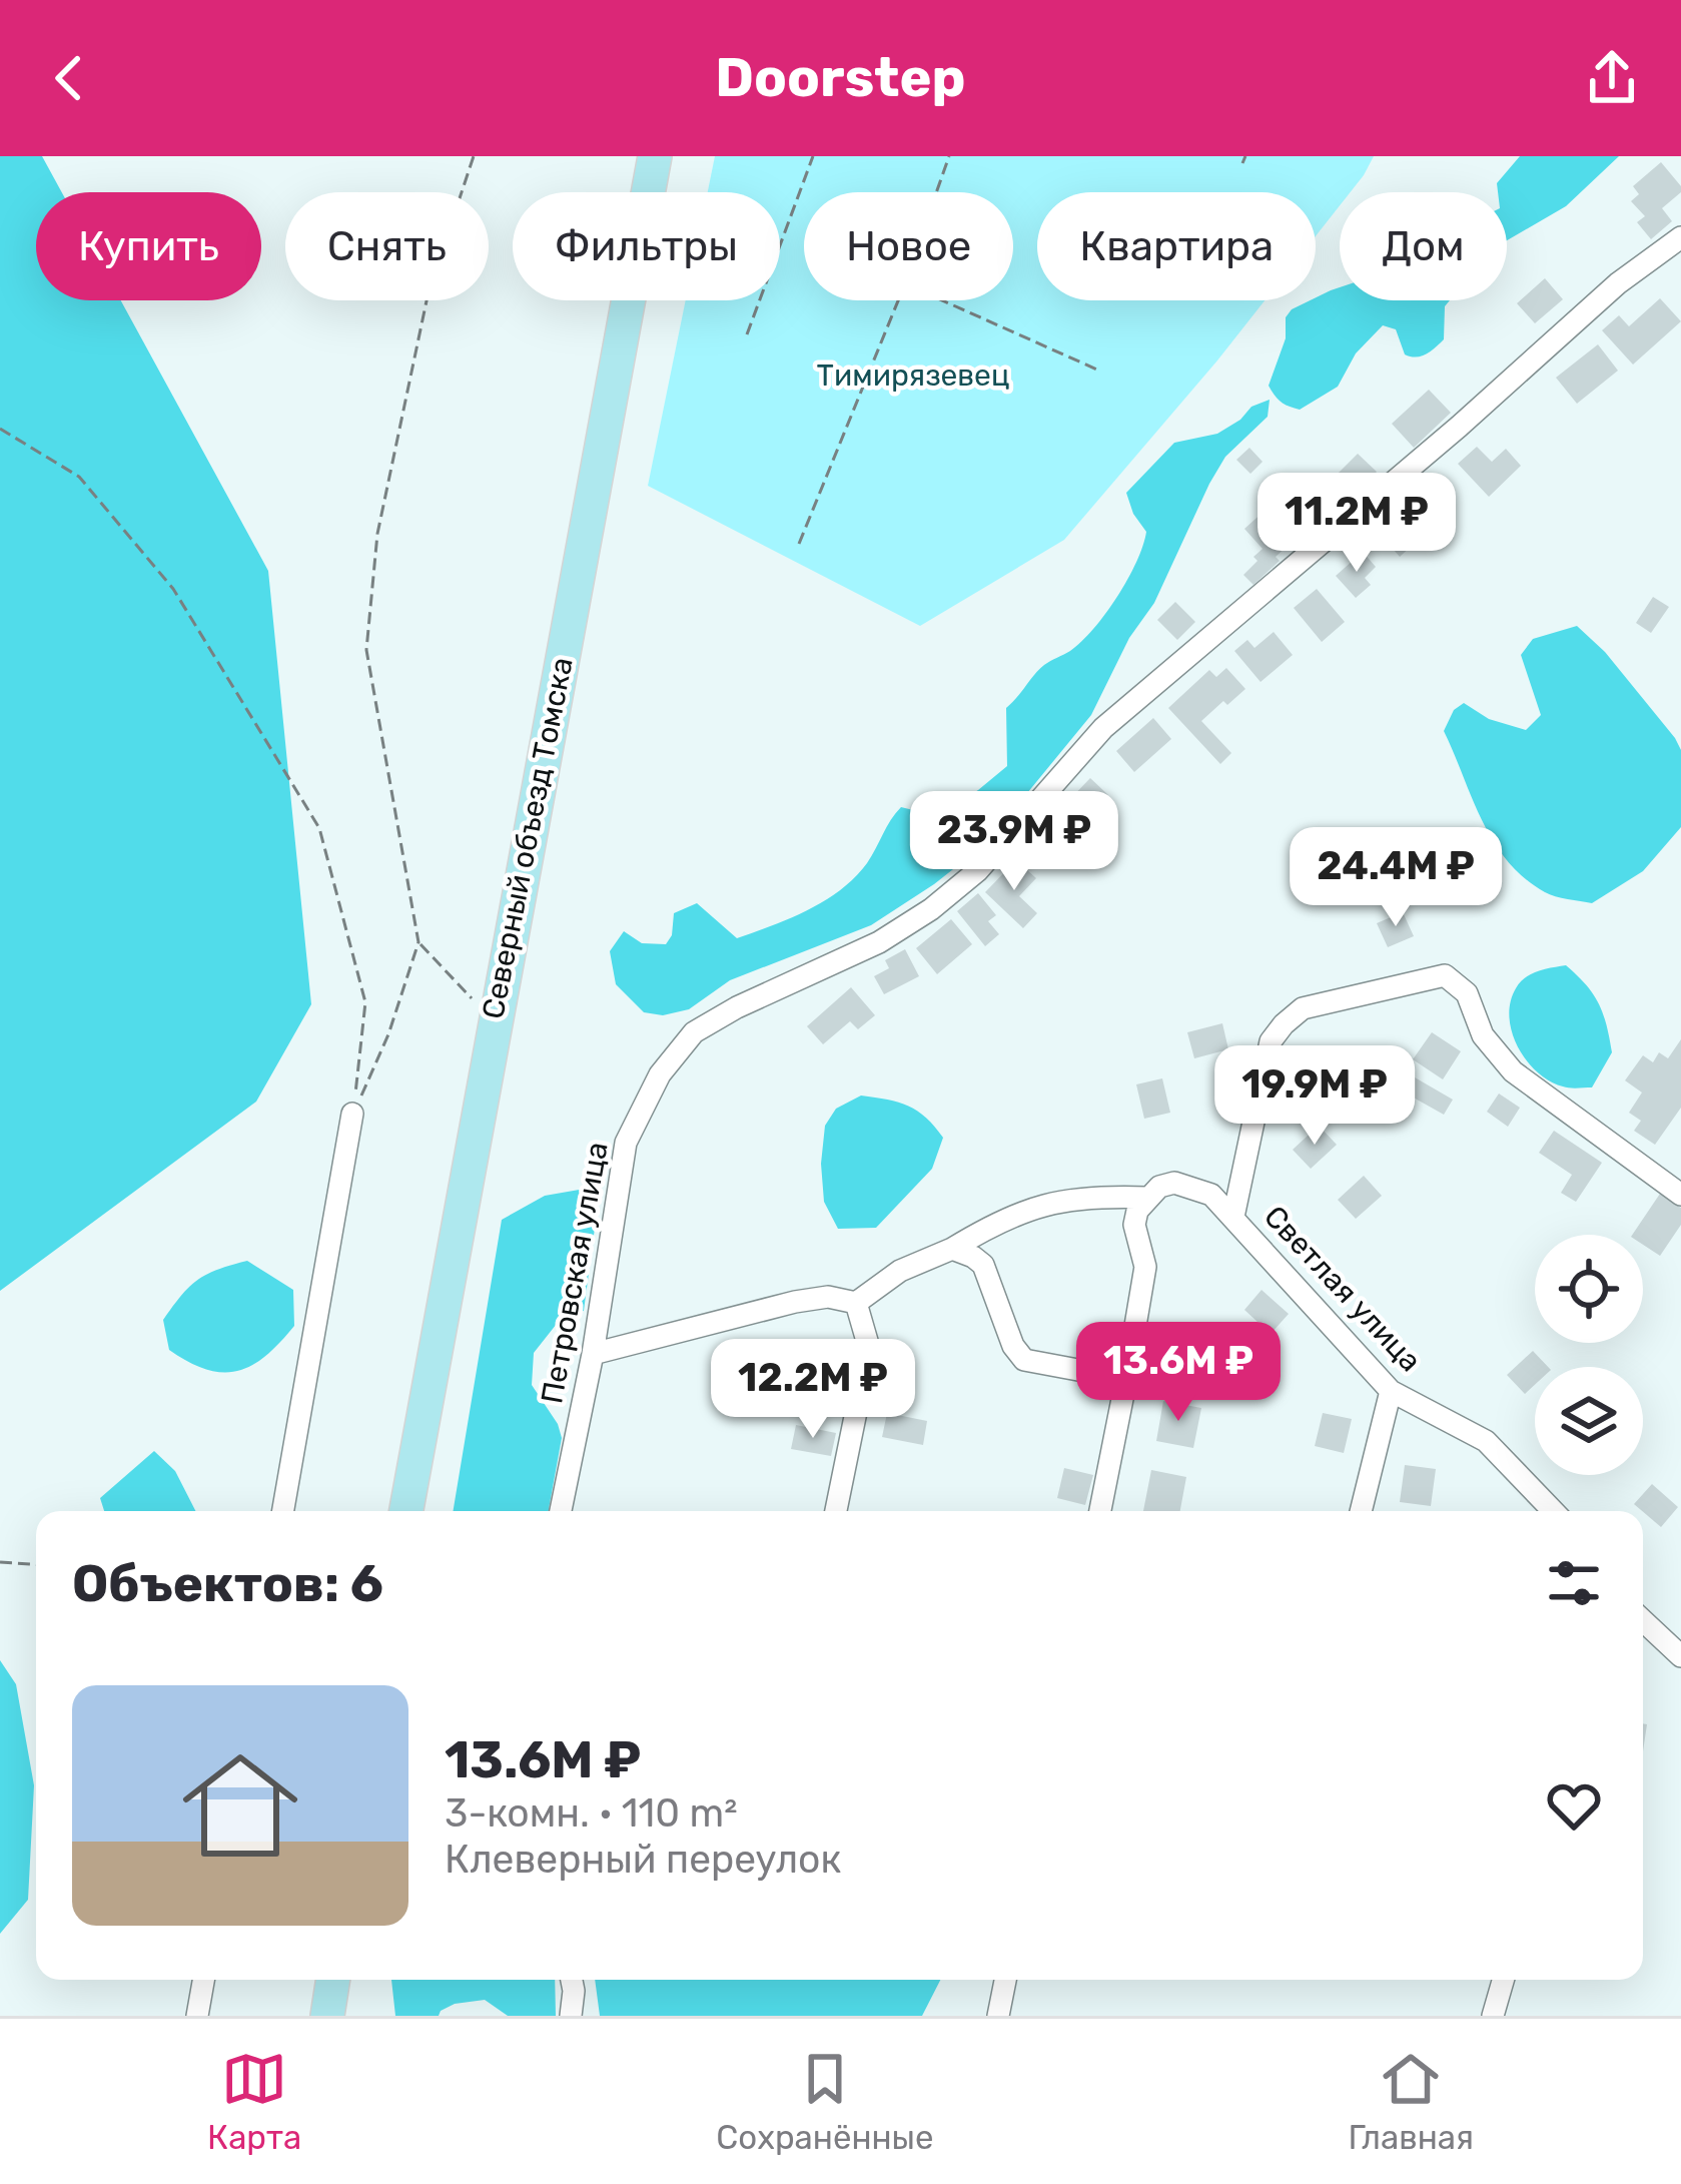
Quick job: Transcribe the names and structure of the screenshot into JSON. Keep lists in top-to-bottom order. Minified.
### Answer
{"streets":{"main road":["Северный объезд Томска"],"street":["Петровская улица","Светлая улица"]},"parks":["Тимирязевец"],"page":{"header":"Doorstep","chip":["Купить","Снять","Фильтры","Новое","Квартира","Дом"],"price":["11.2M ₽","23.9M ₽","24.4M ₽","19.9M ₽","13.6M ₽","12.2M ₽"],"heading":"Объектов: 6","list":[{"name":"13.6M ₽","note":"3-комн. · 110 m² · Клеверный переулок"}],"tabs":["Карта","Сохранённые","Главная"]}}
